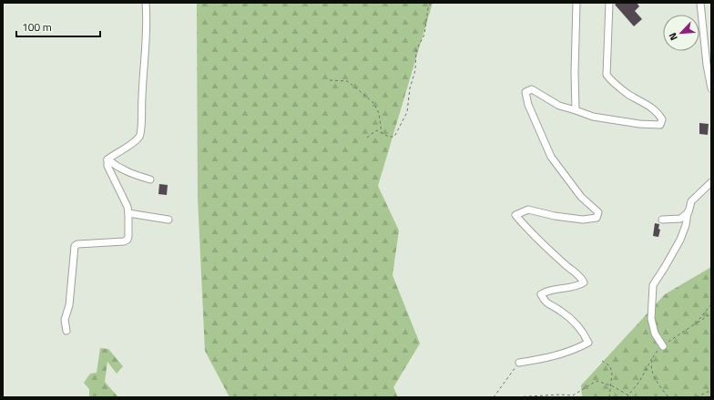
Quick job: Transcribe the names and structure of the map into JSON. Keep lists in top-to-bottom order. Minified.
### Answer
{"scale_bar":"100 m","north":"bottom left"}
